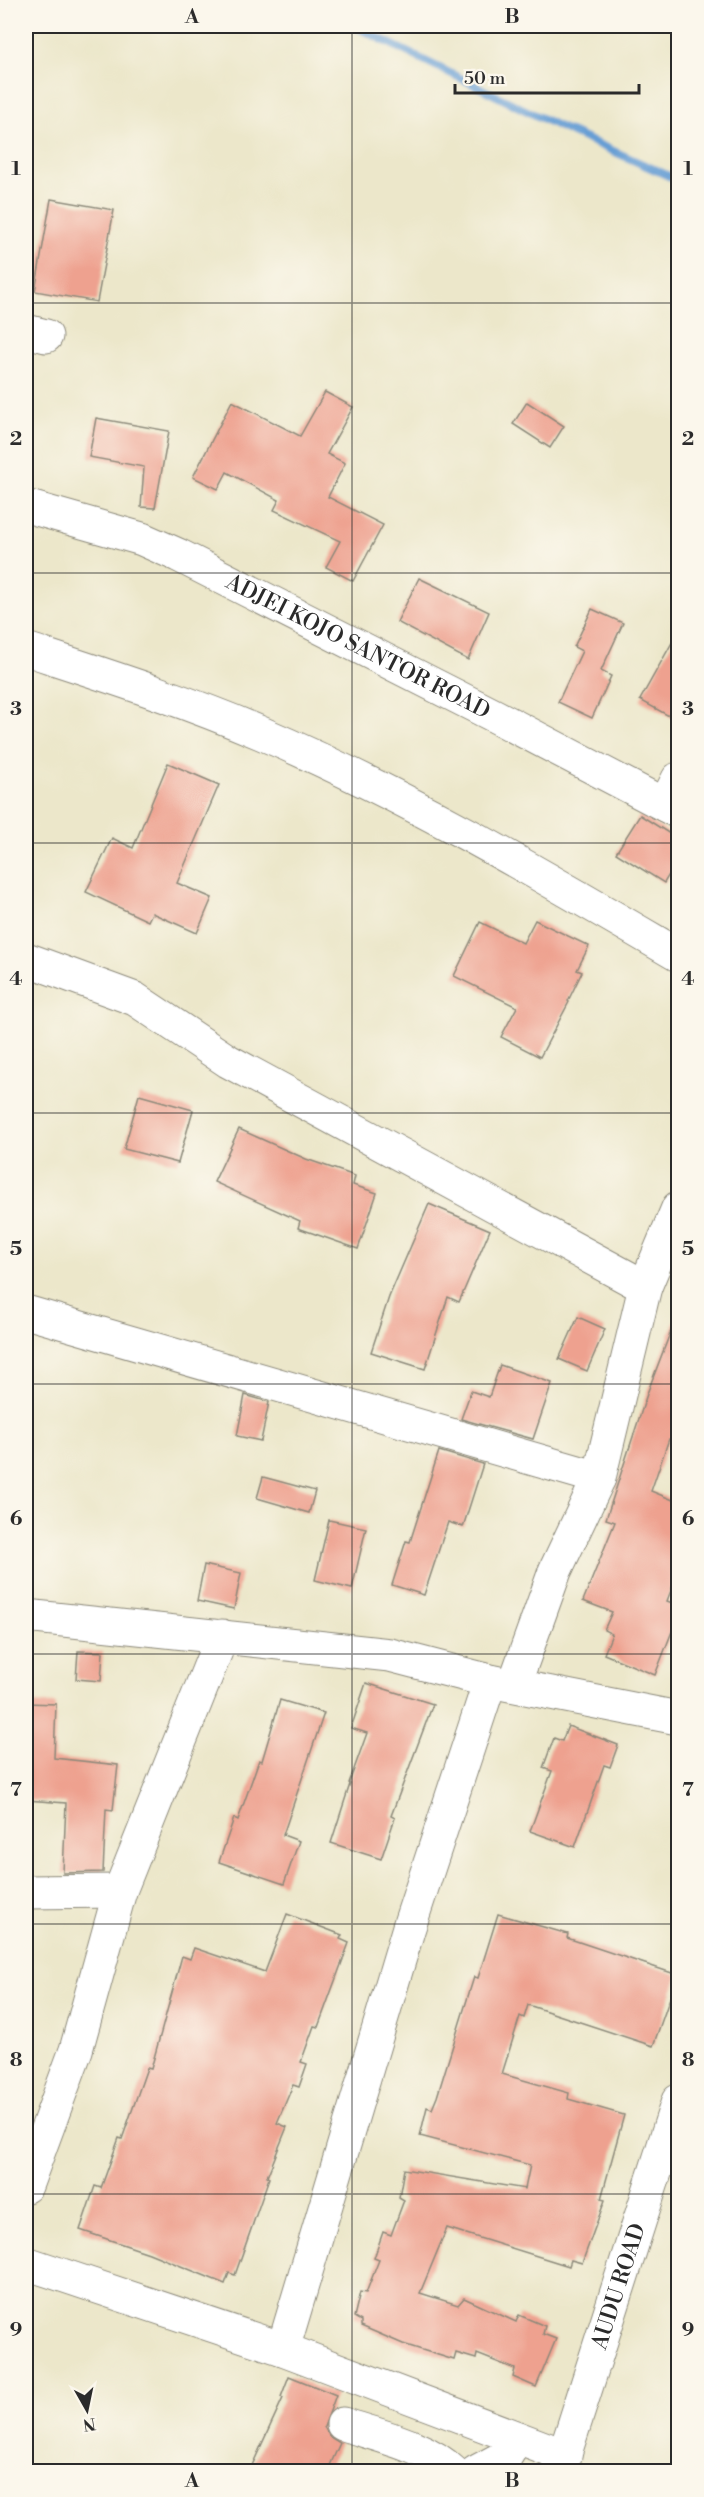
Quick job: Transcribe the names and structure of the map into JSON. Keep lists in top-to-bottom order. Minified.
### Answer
{"streets":{"street":["ADJEI KOJO SANTOR ROAD","AUDU ROAD"]},"scale_bar":"50 m","north":"bottom","grid":{"columns":["A","B"],"rows":["1","2","3","4","5","6","7","8","9"]}}
